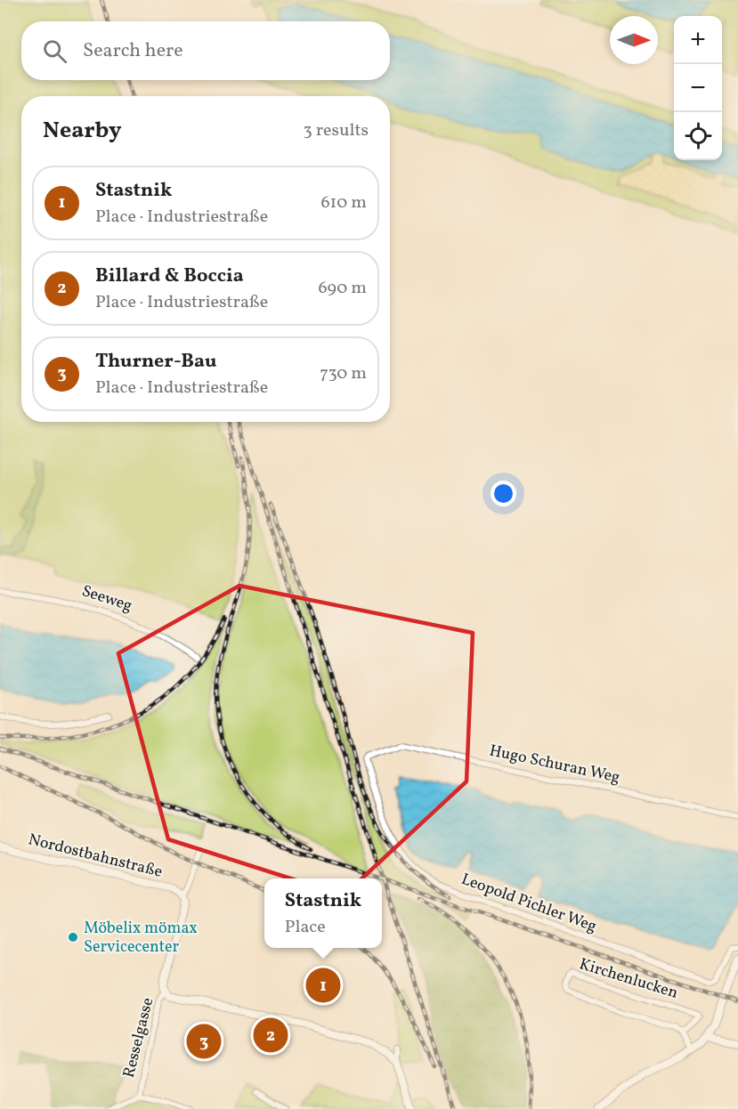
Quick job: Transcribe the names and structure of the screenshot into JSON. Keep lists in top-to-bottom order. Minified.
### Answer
{"streets":{"street":["Seeweg","Hugo Schuran Weg","Nordostbahnstraße","Leopold Pichler Weg","Kirchenlucken","Resselgasse"]},"crossings":[["Hugo Schuran Weg","Leopold Pichler Weg"],["Nordostbahnstraße","Resselgasse"]],"places":["Möbelix mömax Servicecenter"],"north":"right","page":{"map_buttons":["+","−"],"search":"Search here","heading":["Nearby","3 results"],"list":[{"mark":"1","name":"Stastnik","note":"Place · Industriestraße","value":"610 m"},{"mark":"2","name":"Billard & Boccia","note":"Place · Industriestraße","value":"690 m"},{"mark":"3","name":"Thurner-Bau","note":"Place · Industriestraße","value":"730 m"}],"popup":["Stastnik","Place"],"pins":["1","2","3"]}}
